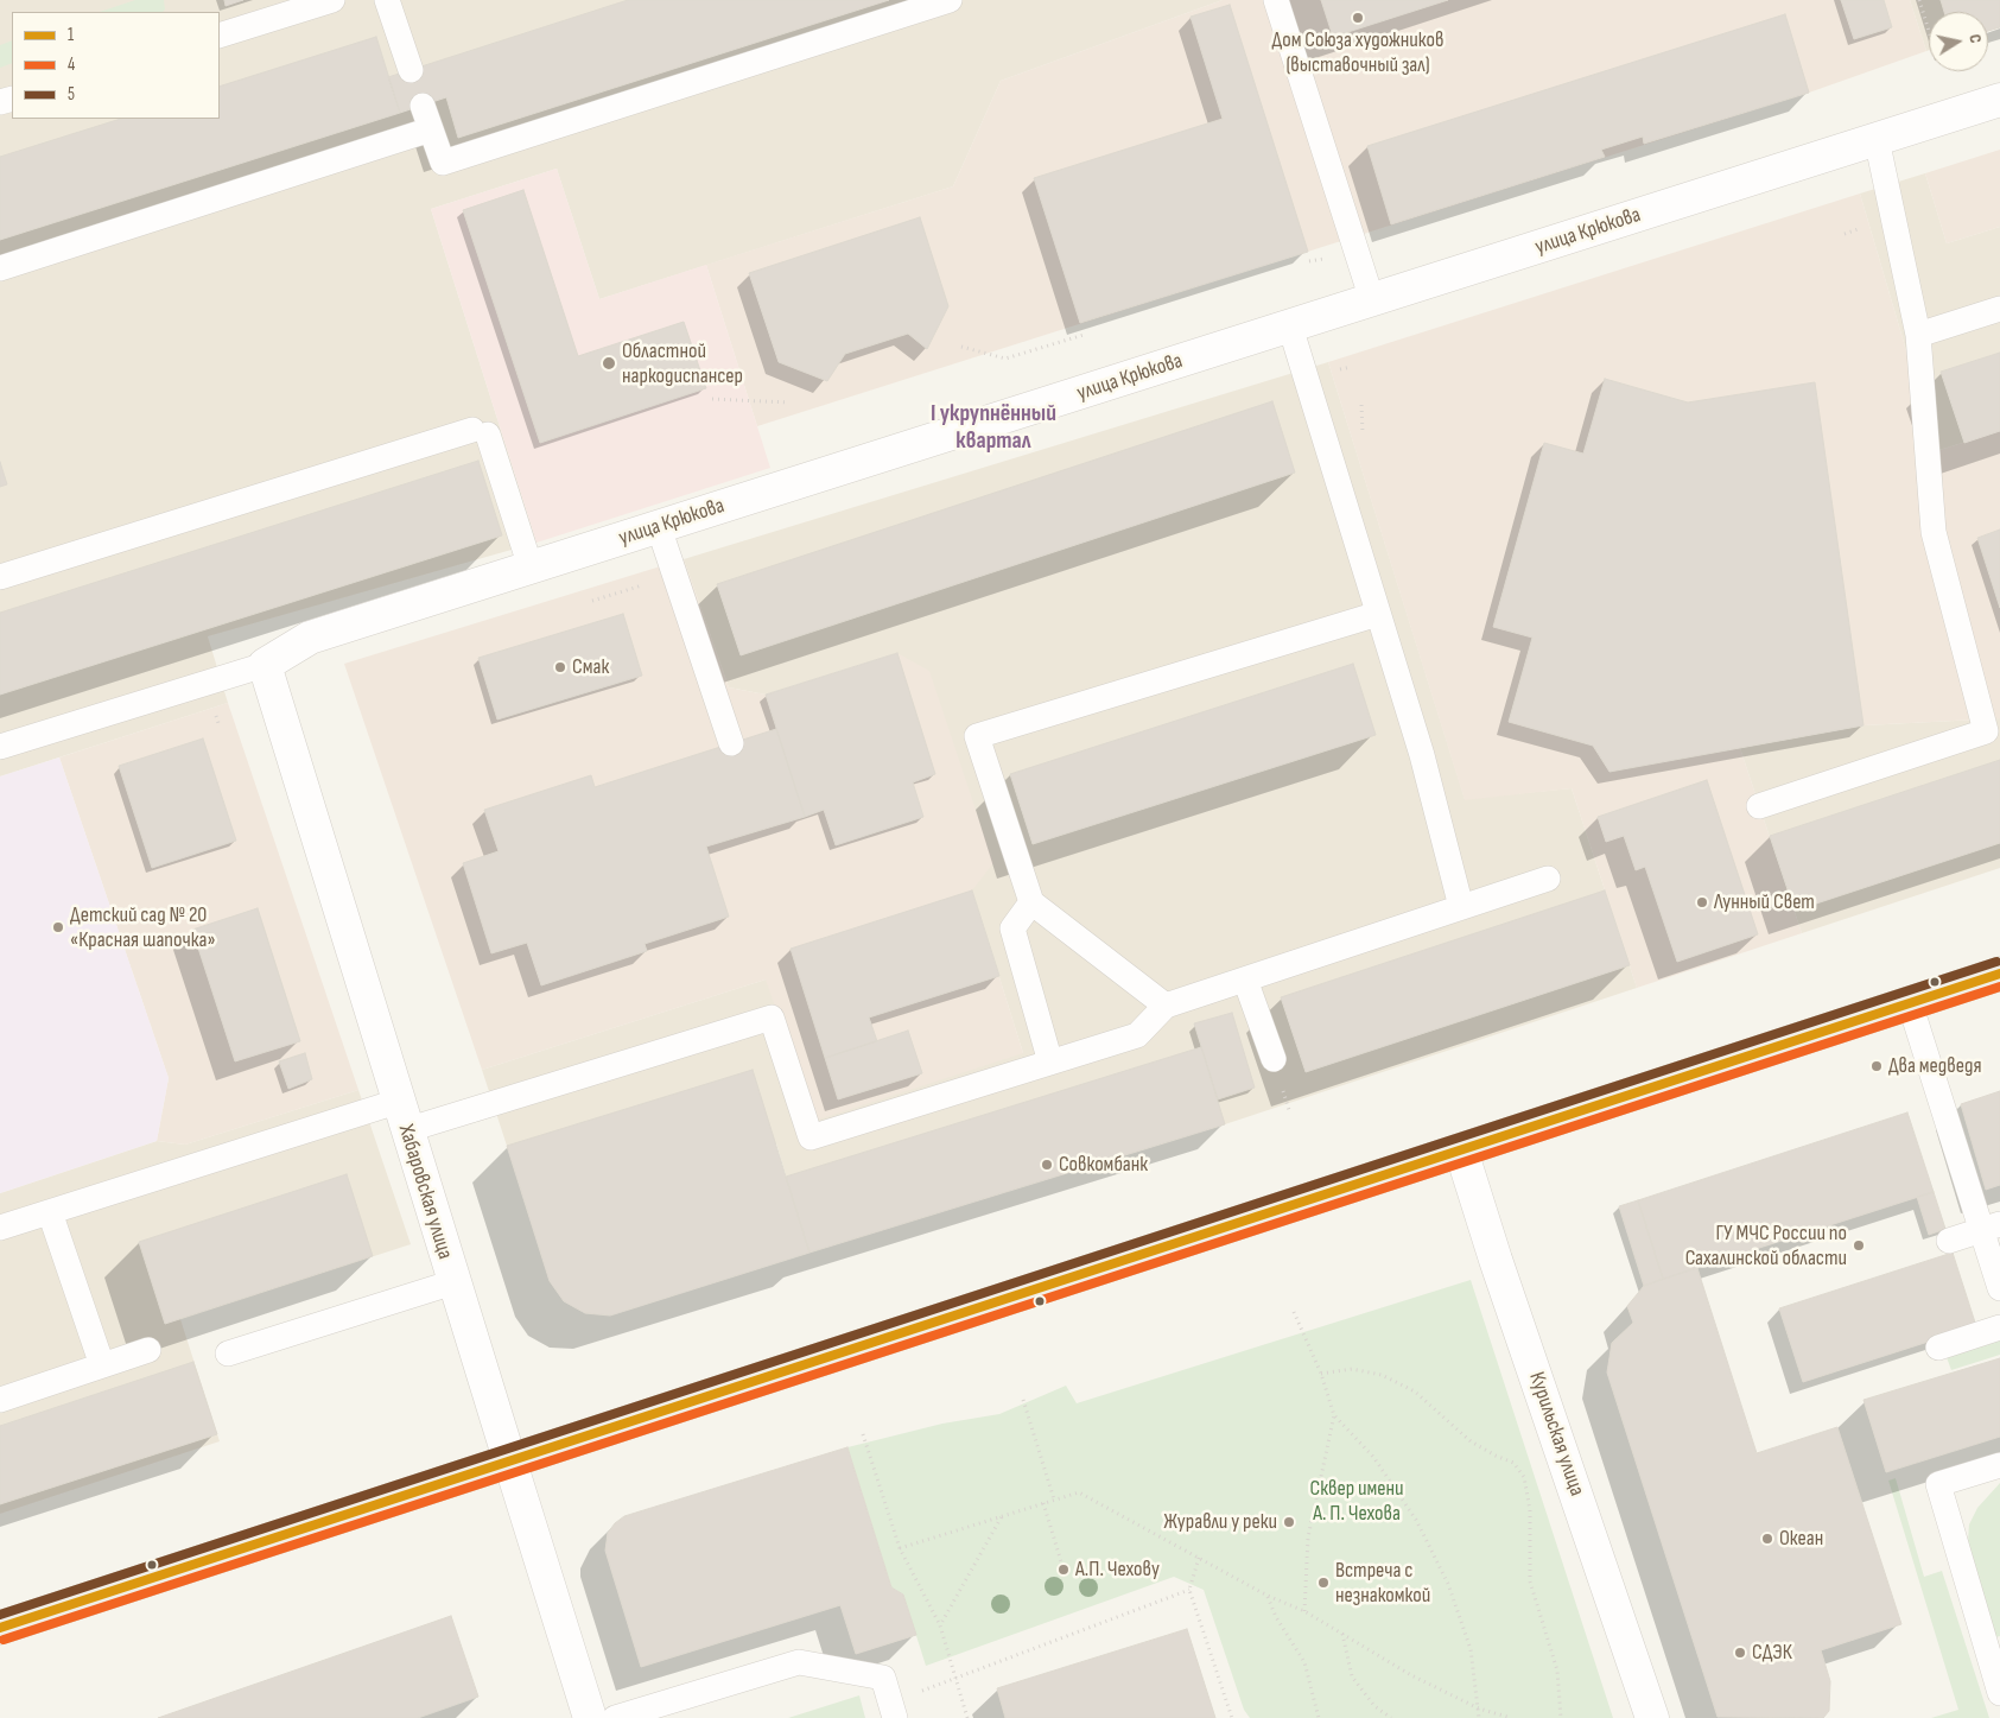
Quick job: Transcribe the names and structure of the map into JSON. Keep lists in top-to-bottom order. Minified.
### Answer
{"streets":{"street":["улица Крюкова","Хабаровская улица","Курильская улица"]},"crossings":[["улица Крюкова","Хабаровская улица"]],"districts":["I укрупнённый квартал"],"parks":["Сквер имени А. П. Чехова"],"places":["Дом Союза художников (выставочный зал)","Областной наркодиспансер","Смак","Лунный Свет","Детский сад № 20 «Красная шапочка»","Два медведя","Совкомбанк","ГУ МЧС России по Сахалинской области","Журавли у реки","Океан","А.П. Чехову","Встреча с незнакомкой","СДЭК"],"lines":["transit line 5","transit line 1","transit line 4"],"legend":["1","4","5"],"north":"right"}
